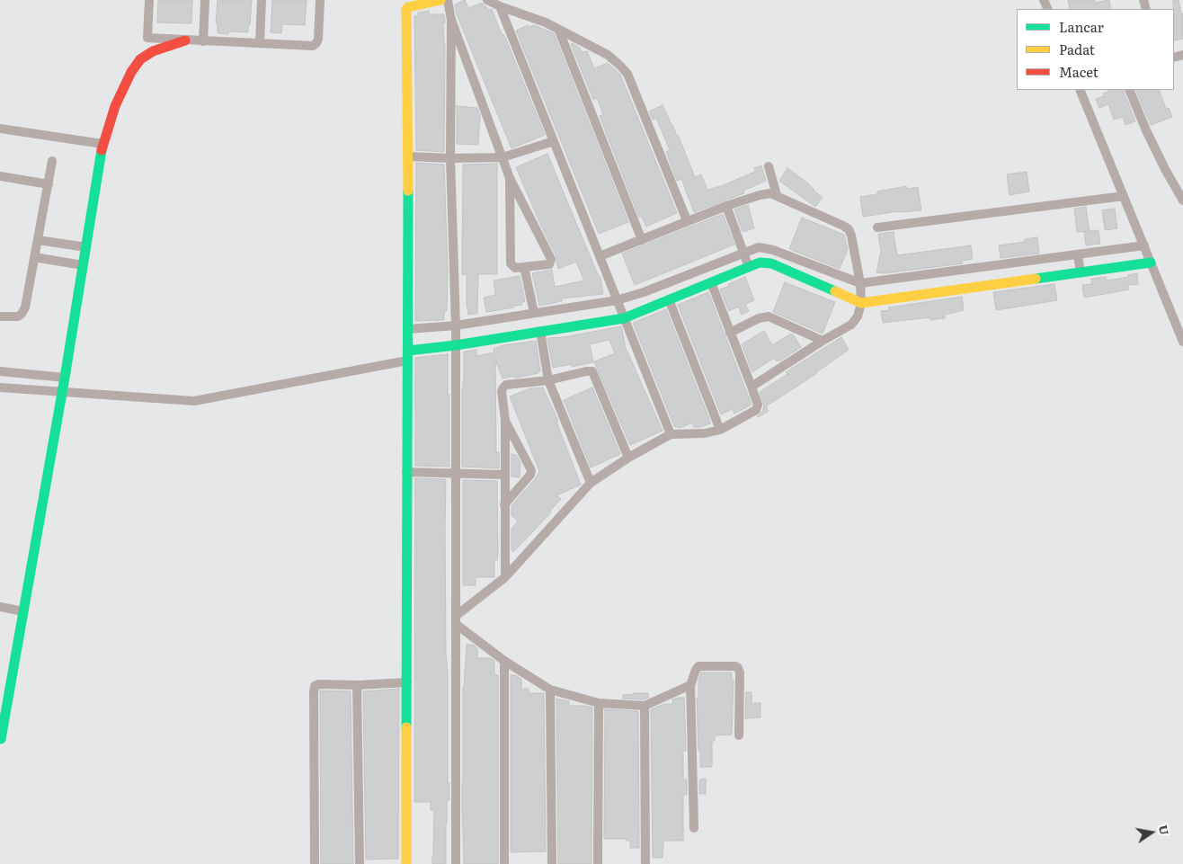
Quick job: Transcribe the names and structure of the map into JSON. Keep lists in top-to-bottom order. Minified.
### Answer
{"legend":["Lancar","Padat","Macet"],"north":"right"}
